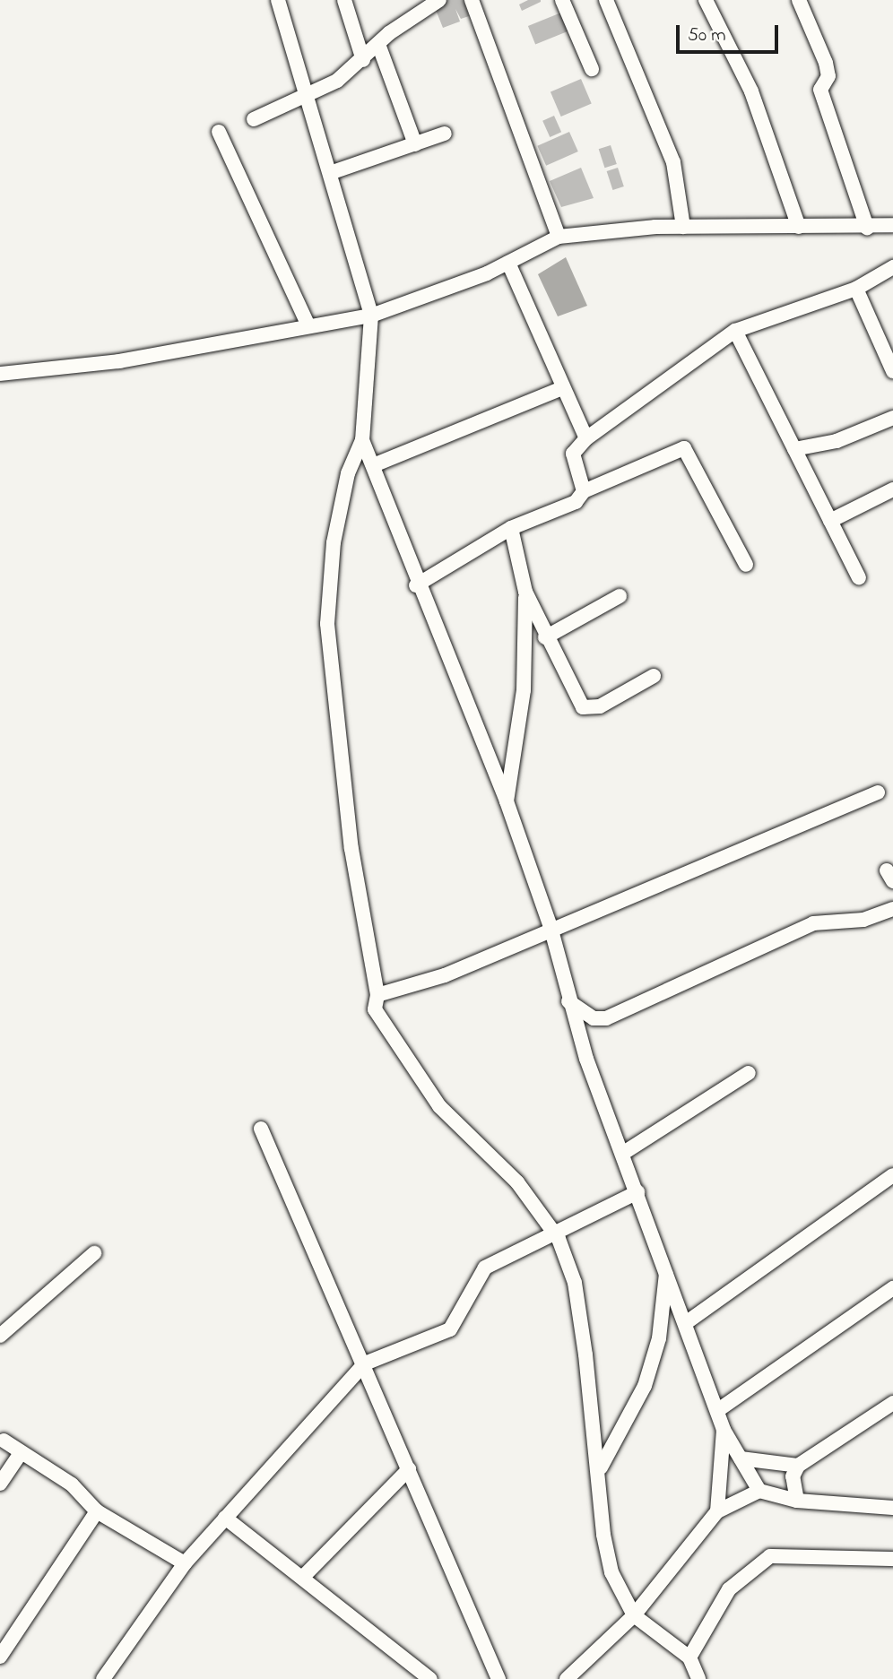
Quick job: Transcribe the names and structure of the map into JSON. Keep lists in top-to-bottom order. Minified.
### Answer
{"scale_bar":"50 m"}
